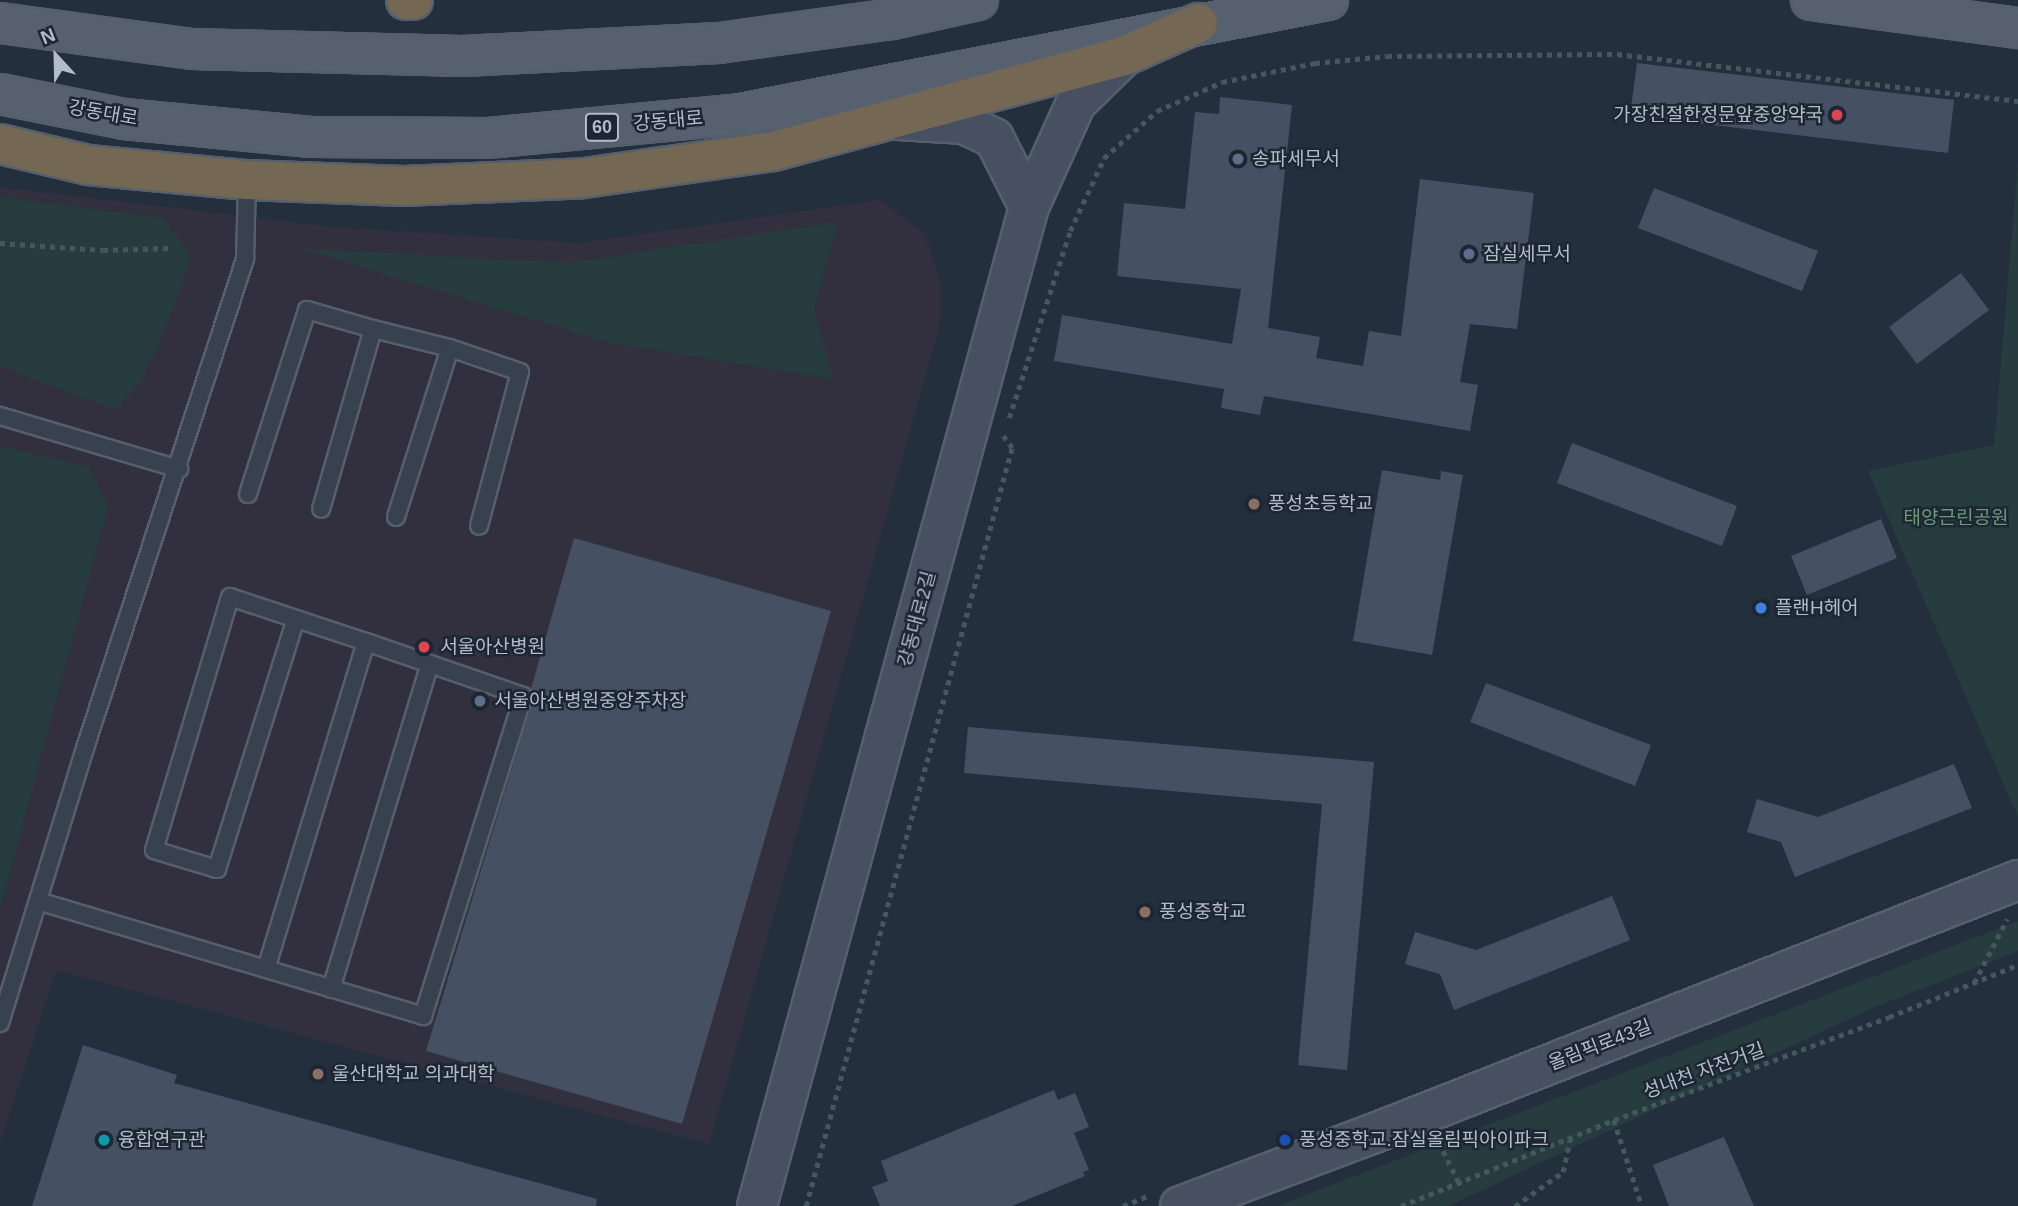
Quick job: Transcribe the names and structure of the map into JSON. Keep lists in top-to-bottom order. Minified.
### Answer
{"streets":{"main road":["강동대로","60"],"street":["강동대로2길","올림픽로43길"],"path":["성내천 자전거길"]},"parks":["태양근린공원"],"places":["가장친절한정문앞중앙약국","송파세무서","잠실세무서","풍성초등학교","플랜H헤어","서울아산병원","서울아산병원중앙주차장","풍성중학교","울산대학교 의과대학","융합연구관","풍성중학교.잠실올림픽아이파크"],"north":"top"}
